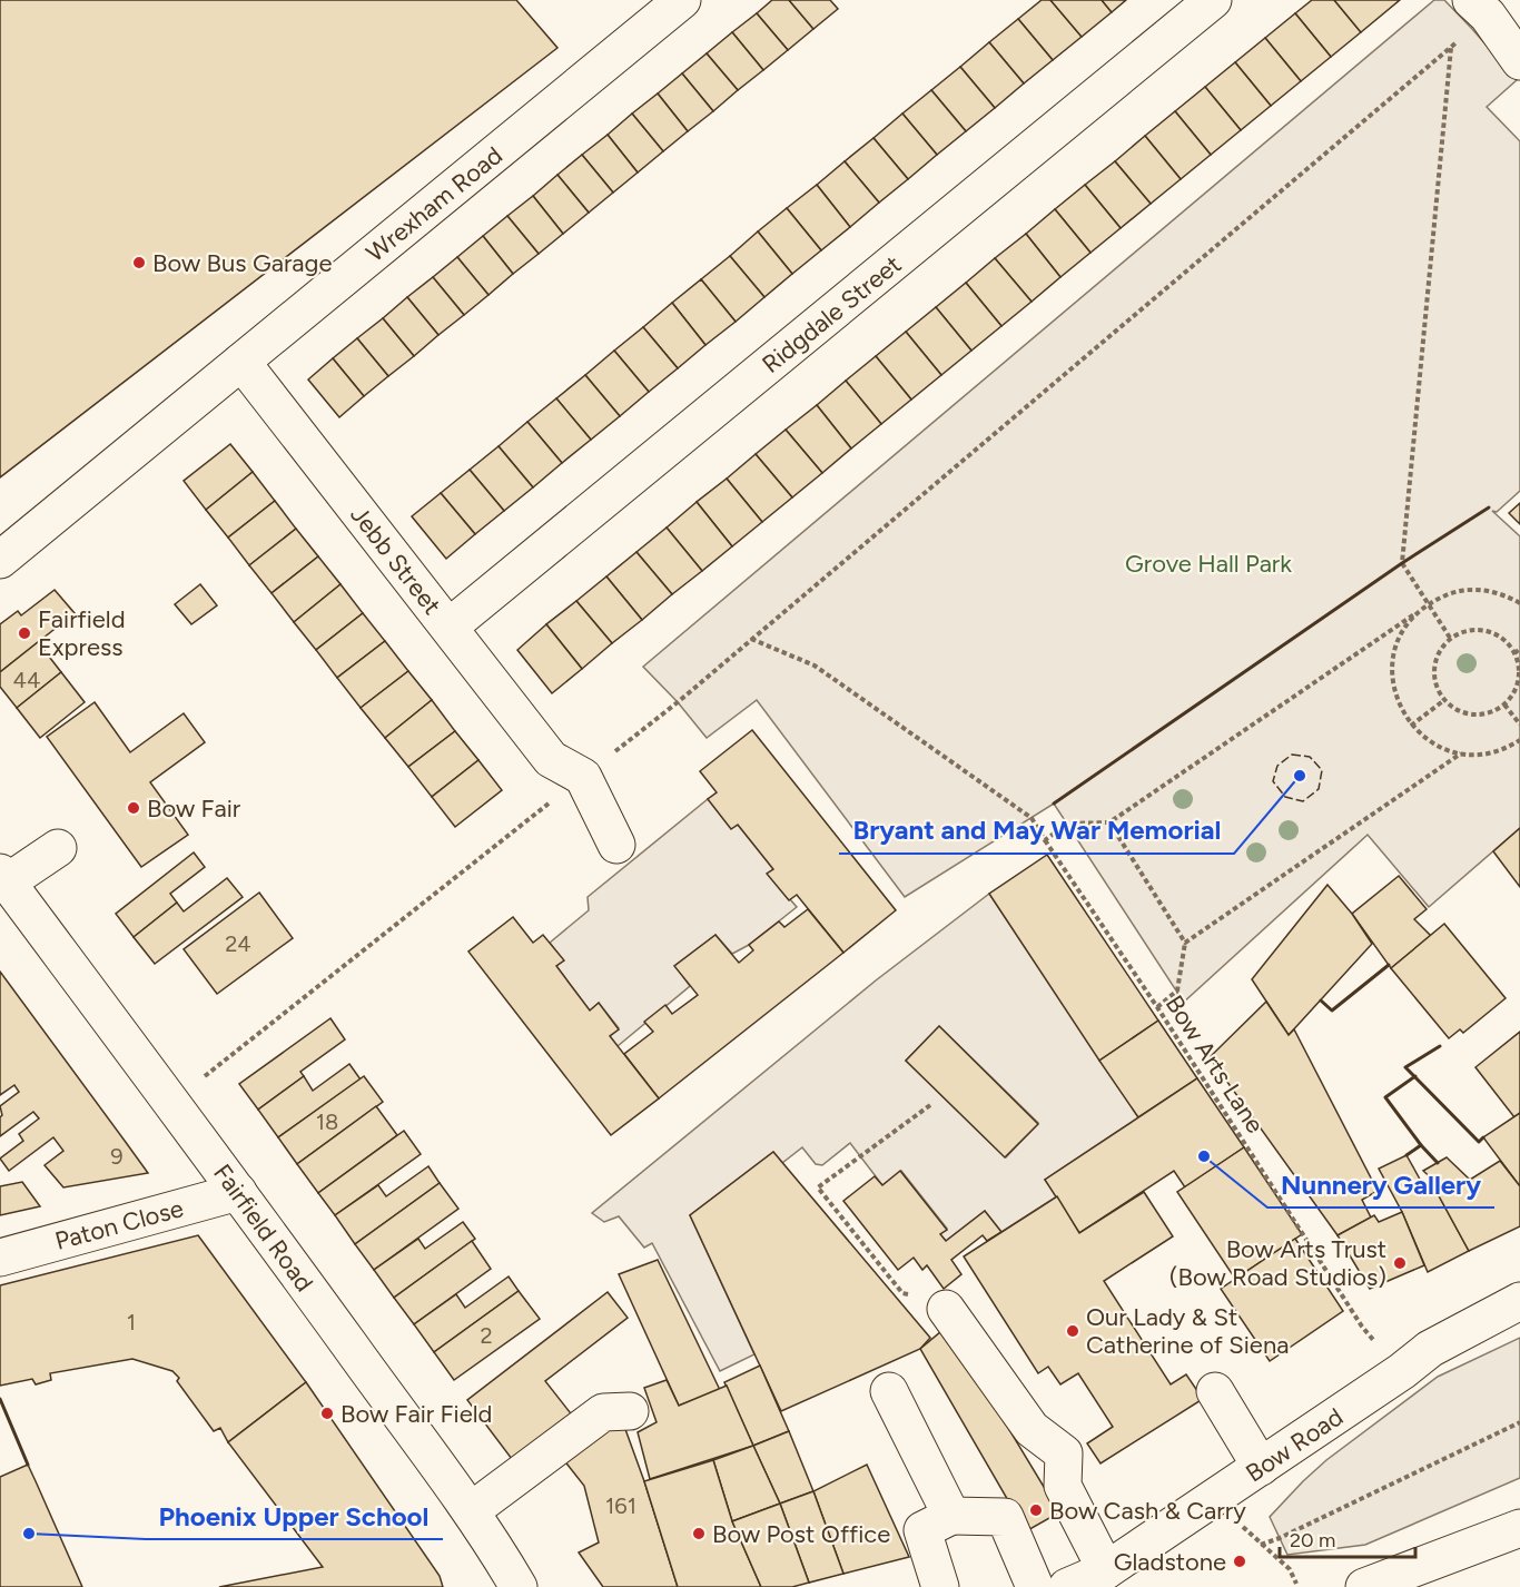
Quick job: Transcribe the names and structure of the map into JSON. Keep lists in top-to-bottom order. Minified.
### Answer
{"streets":{"main road":["Wrexham Road","Ridgdale Street","Jebb Street","Paton Close","Fairfield Road","Bow Road"],"path":["Bow Arts Lane"]},"crossings":[["Wrexham Road","Jebb Street"],["Ridgdale Street","Jebb Street"],["Bow Arts Lane","Bow Road"],["Paton Close","Fairfield Road"]],"parks":["Grove Hall Park"],"places":["Bow Bus Garage","Fairfield Express","Bryant and May War Memorial","Bow Fair","Nunnery Gallery","Bow Arts Trust (Bow Road Studios)","Our Lady & St Catherine of Siena","Bow Fair Field","Bow Cash & Carry","Phoenix Upper School","Bow Post Office","Gladstone"],"house_numbers":["44","24","18","9","1","2","161"],"scale_bar":"20 m"}
